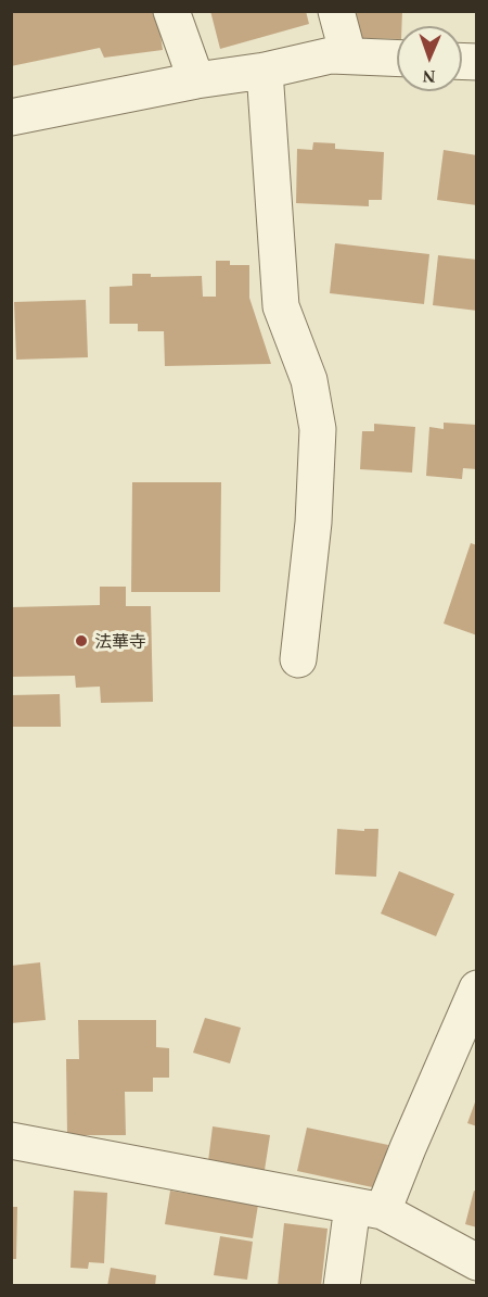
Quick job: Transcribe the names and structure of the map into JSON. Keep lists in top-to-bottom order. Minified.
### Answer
{"places":["法華寺"],"north":"bottom"}
